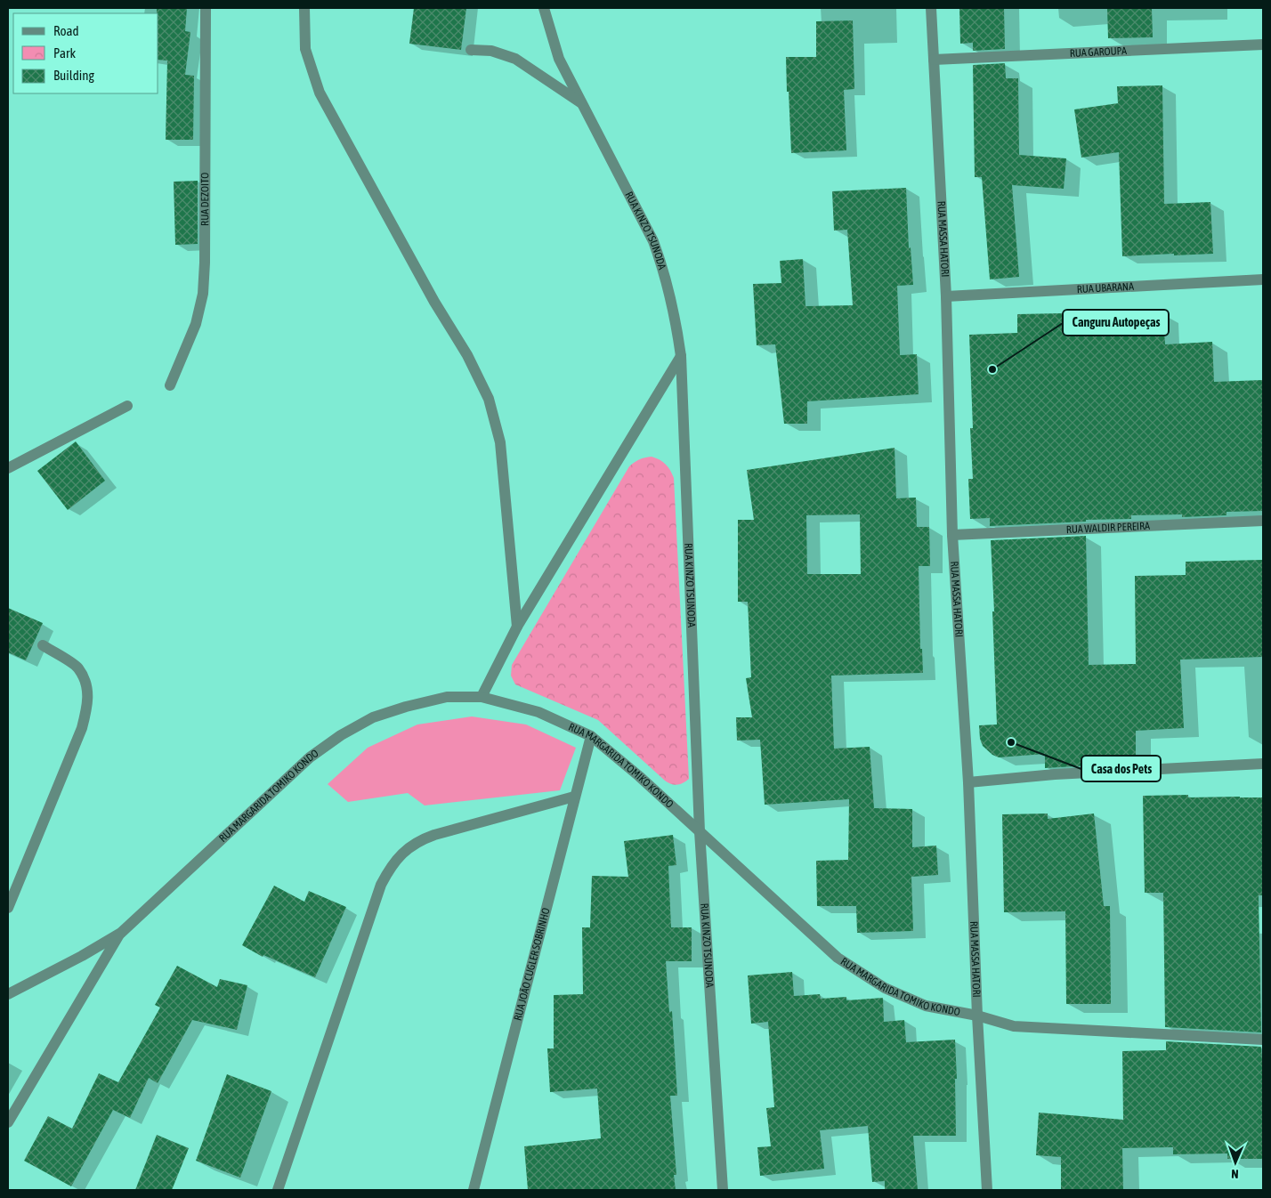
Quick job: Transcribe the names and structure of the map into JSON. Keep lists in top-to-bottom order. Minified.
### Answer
{"streets":{"street":["RUA GAROUPA","RUA DEZOITO","RUA KINZO TSUNODA","RUA MASSA HATORI","RUA UBARANA","RUA WALDIR PEREIRA","RUA MARGARIDA TOMIKO KONDO","RUA JOÃO CUGLER SOBRINHO"]},"crossings":[["RUA GAROUPA","RUA MASSA HATORI"],["RUA KINZO TSUNODA","RUA MARGARIDA TOMIKO KONDO"],["RUA MASSA HATORI","RUA UBARANA"],["RUA MASSA HATORI","RUA WALDIR PEREIRA"],["RUA MASSA HATORI","RUA MARGARIDA TOMIKO KONDO"],["RUA MARGARIDA TOMIKO KONDO","RUA JOÃO CUGLER SOBRINHO"]],"places":["Canguru Autopeças","Casa dos Pets"],"legend":["Road","Park","Building"],"north":"bottom"}
